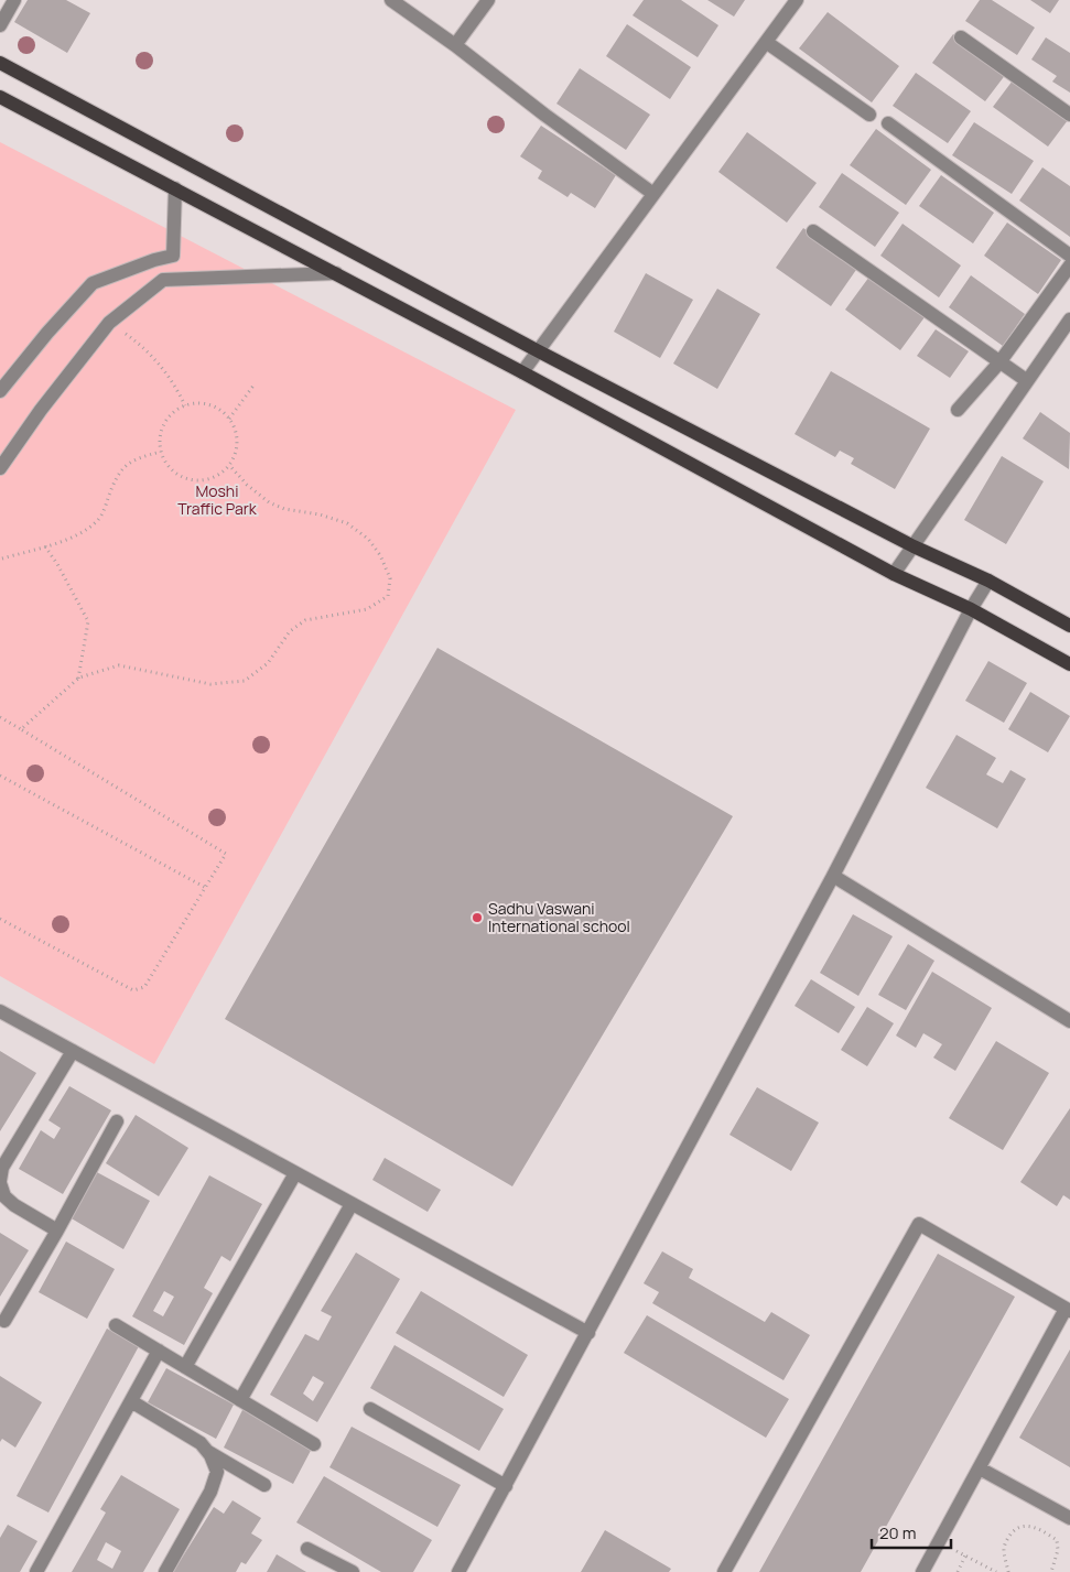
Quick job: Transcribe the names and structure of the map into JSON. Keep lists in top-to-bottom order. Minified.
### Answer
{"parks":["Moshi Traffic Park"],"places":["Sadhu Vaswani International school"],"scale_bar":"20 m"}
